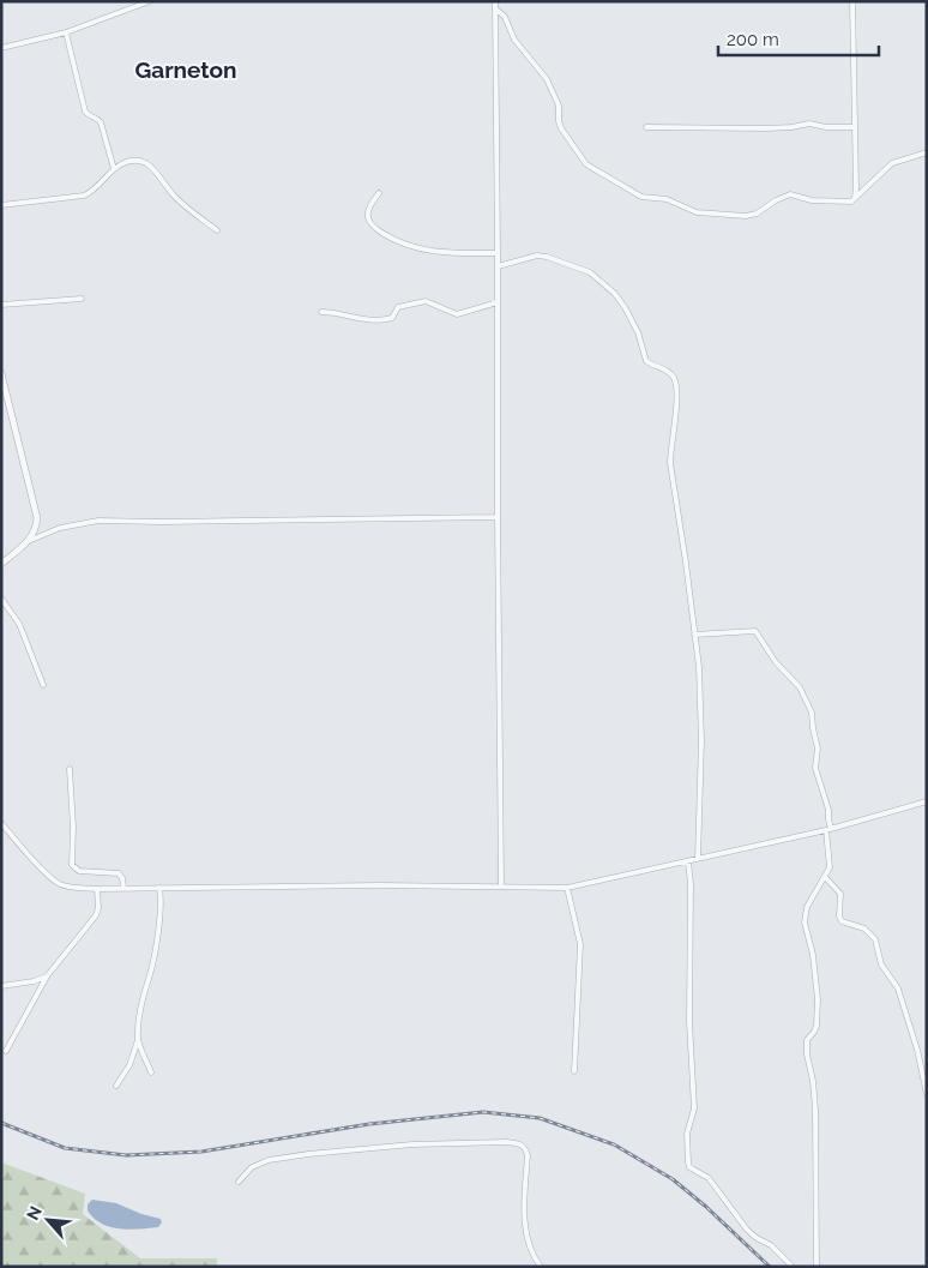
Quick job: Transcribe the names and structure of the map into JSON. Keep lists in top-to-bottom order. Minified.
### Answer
{"districts":["Garneton"],"scale_bar":"200 m","north":"top left"}
